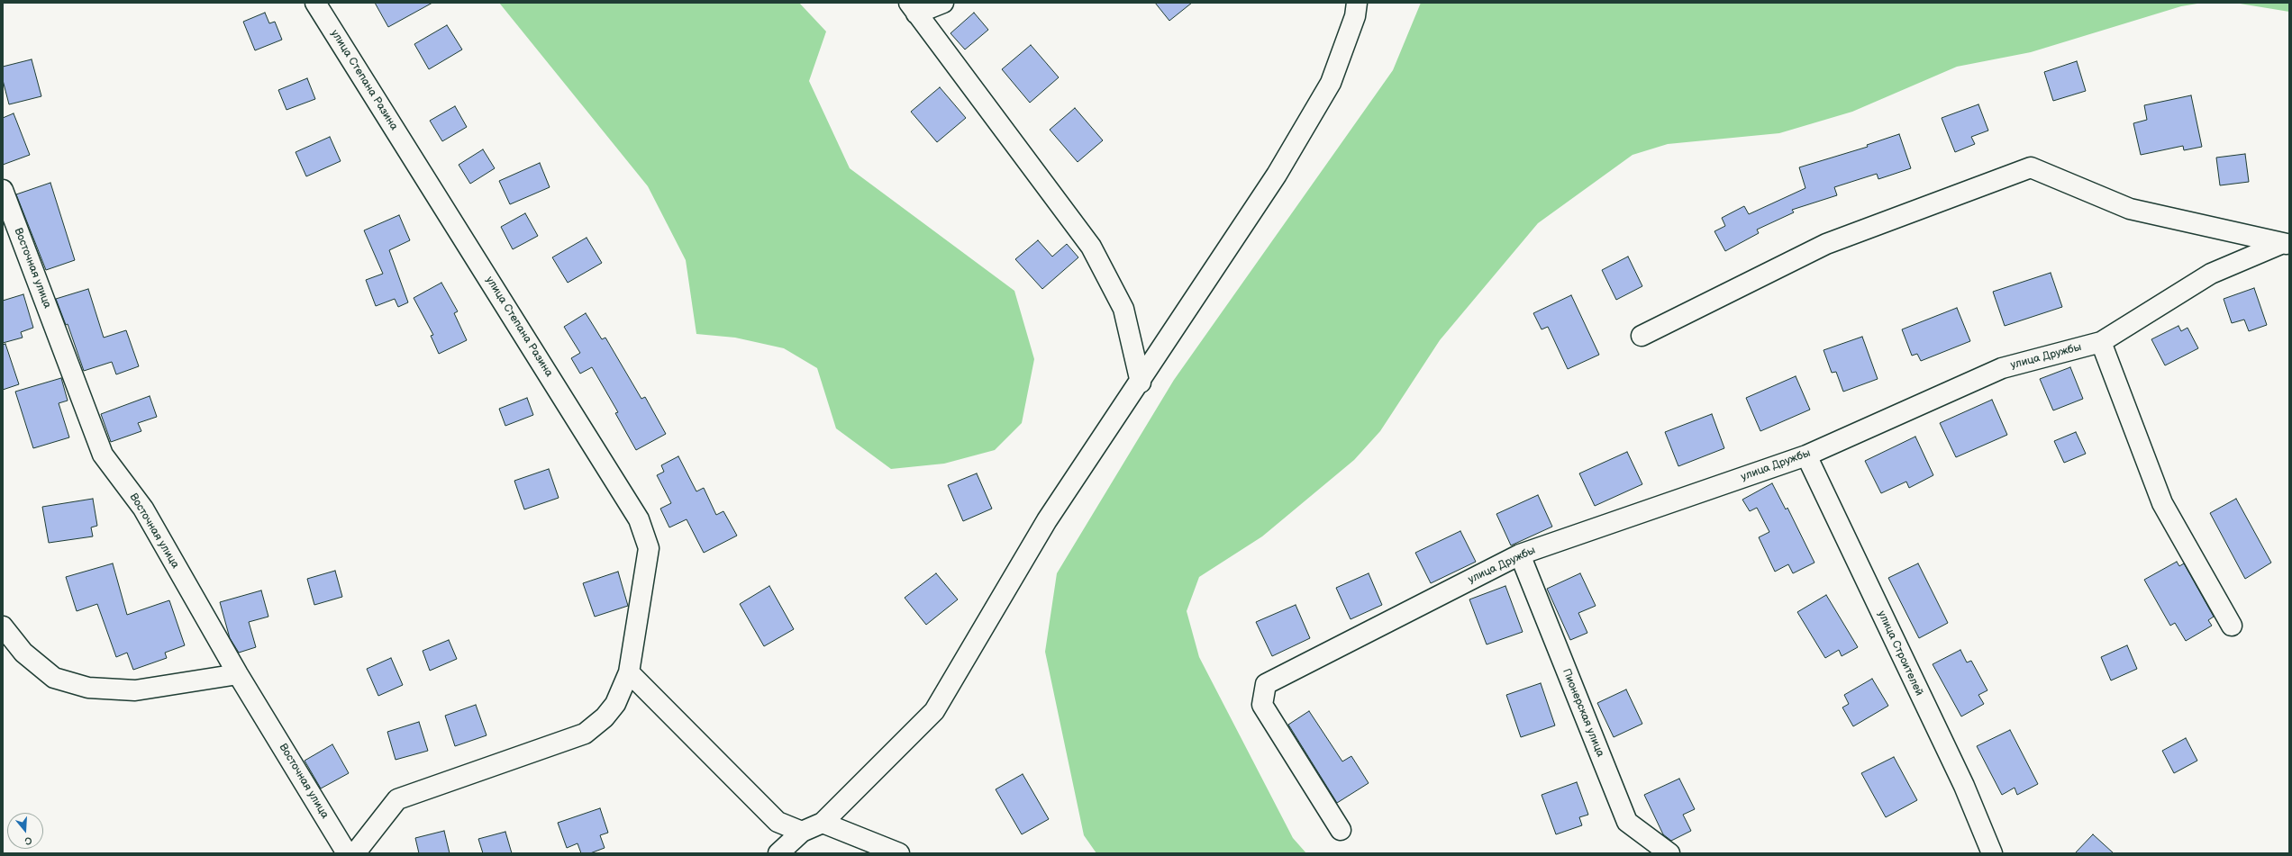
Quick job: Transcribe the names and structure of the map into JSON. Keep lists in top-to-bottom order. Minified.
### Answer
{"streets":{"street":["улица Степана Разина","Восточная улица","улица Дружбы","улица Строителей","Пионерская улица"]},"crossings":[["улица Дружбы","улица Строителей"],["улица Дружбы","Пионерская улица"]],"north":"bottom"}
